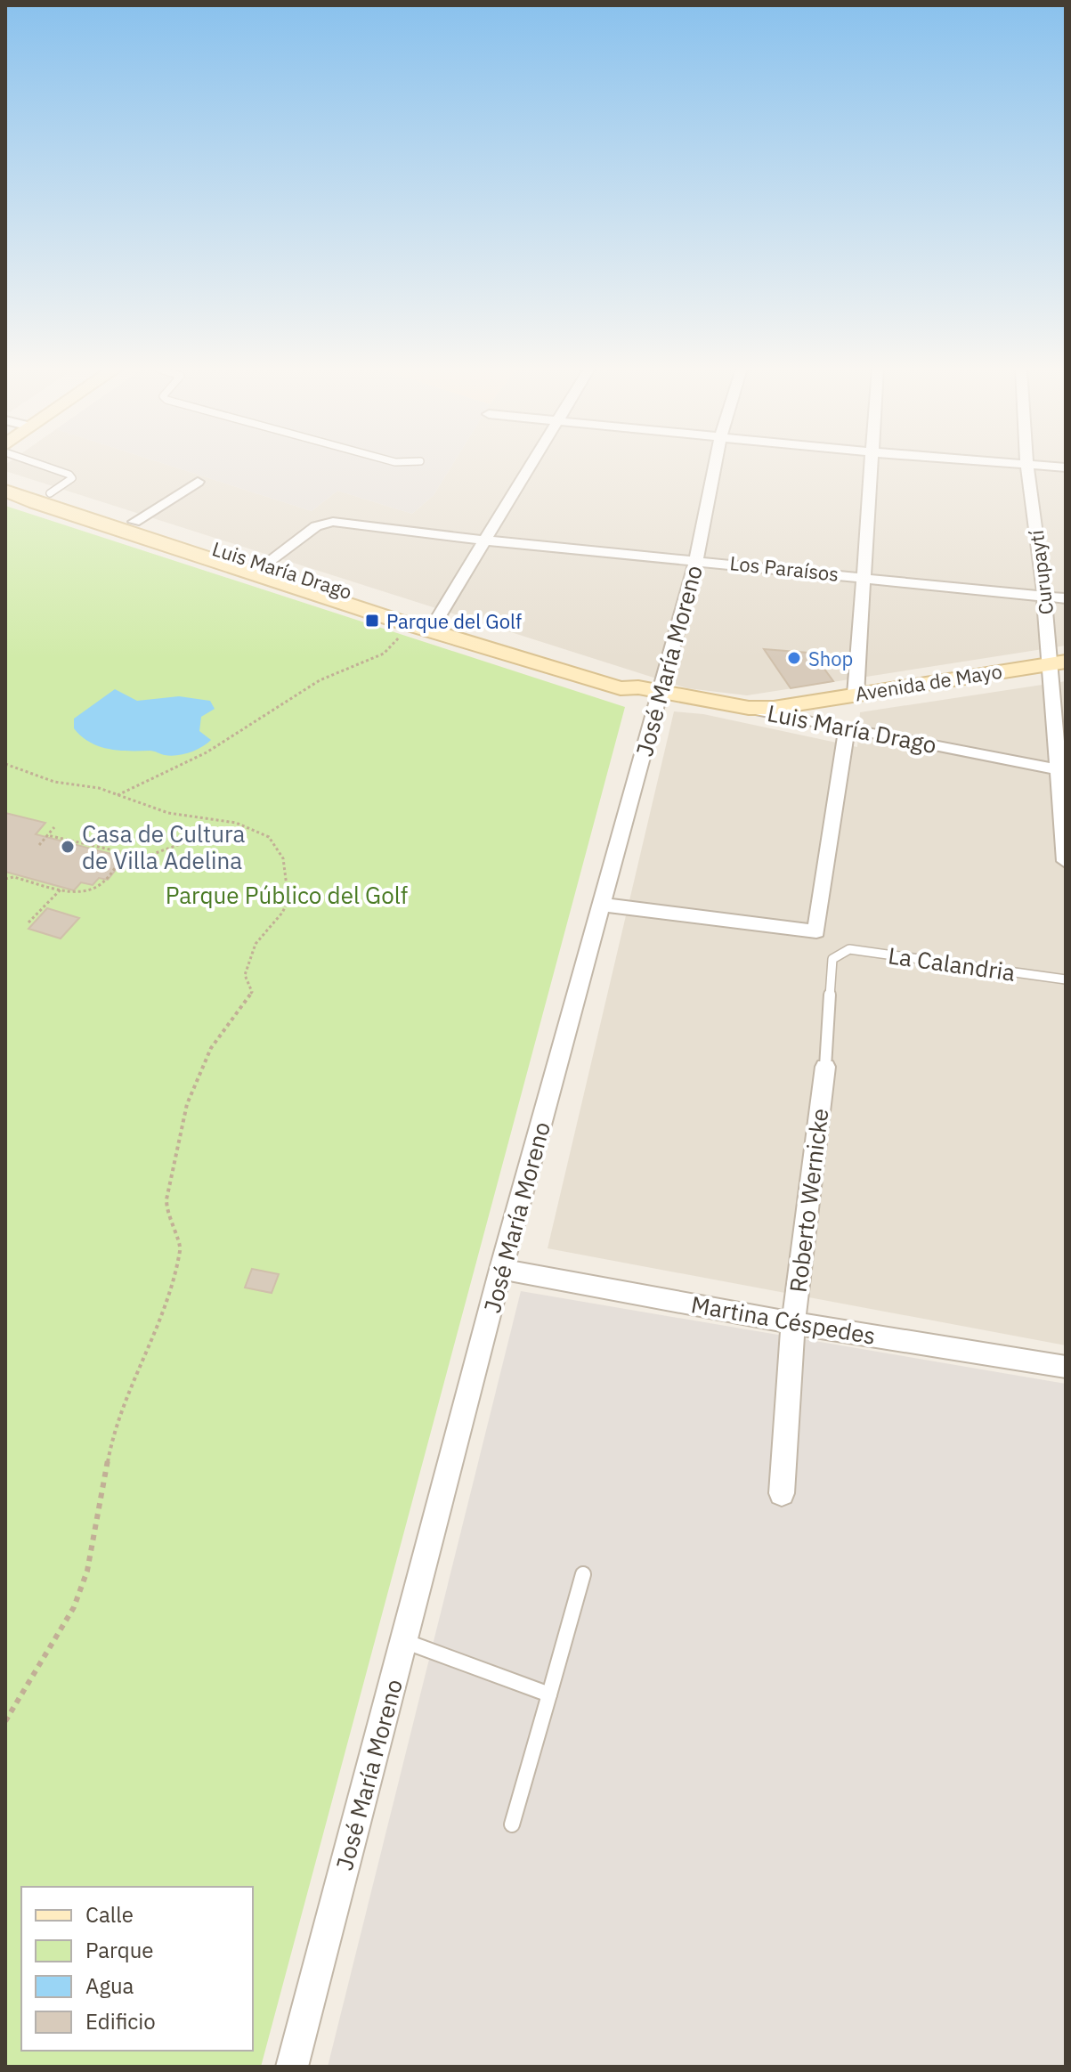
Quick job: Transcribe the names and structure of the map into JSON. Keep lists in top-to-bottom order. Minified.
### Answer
{"streets":{"main road":["Luis María Drago","Avenida de Mayo"],"street":["Los Paraísos","Curupaytí","José María Moreno","Roberto Wernicke","Martina Céspedes"],"lane":["La Calandria"]},"crossings":[["Los Paraísos","Luis María Drago"],["Los Paraísos","Curupaytí"],["Los Paraísos","José María Moreno"],["Luis María Drago","Curupaytí"],["Luis María Drago","José María Moreno"],["Luis María Drago","Avenida de Mayo"],["Curupaytí","Avenida de Mayo"],["José María Moreno","Martina Céspedes"],["La Calandria","Roberto Wernicke"],["Roberto Wernicke","Martina Céspedes"]],"parks":["Parque Público del Golf"],"places":{"transit":["Parque del Golf"],"other":["Shop","Casa de Cultura de Villa Adelina"]},"legend":["Calle","Parque","Agua","Edificio"]}
